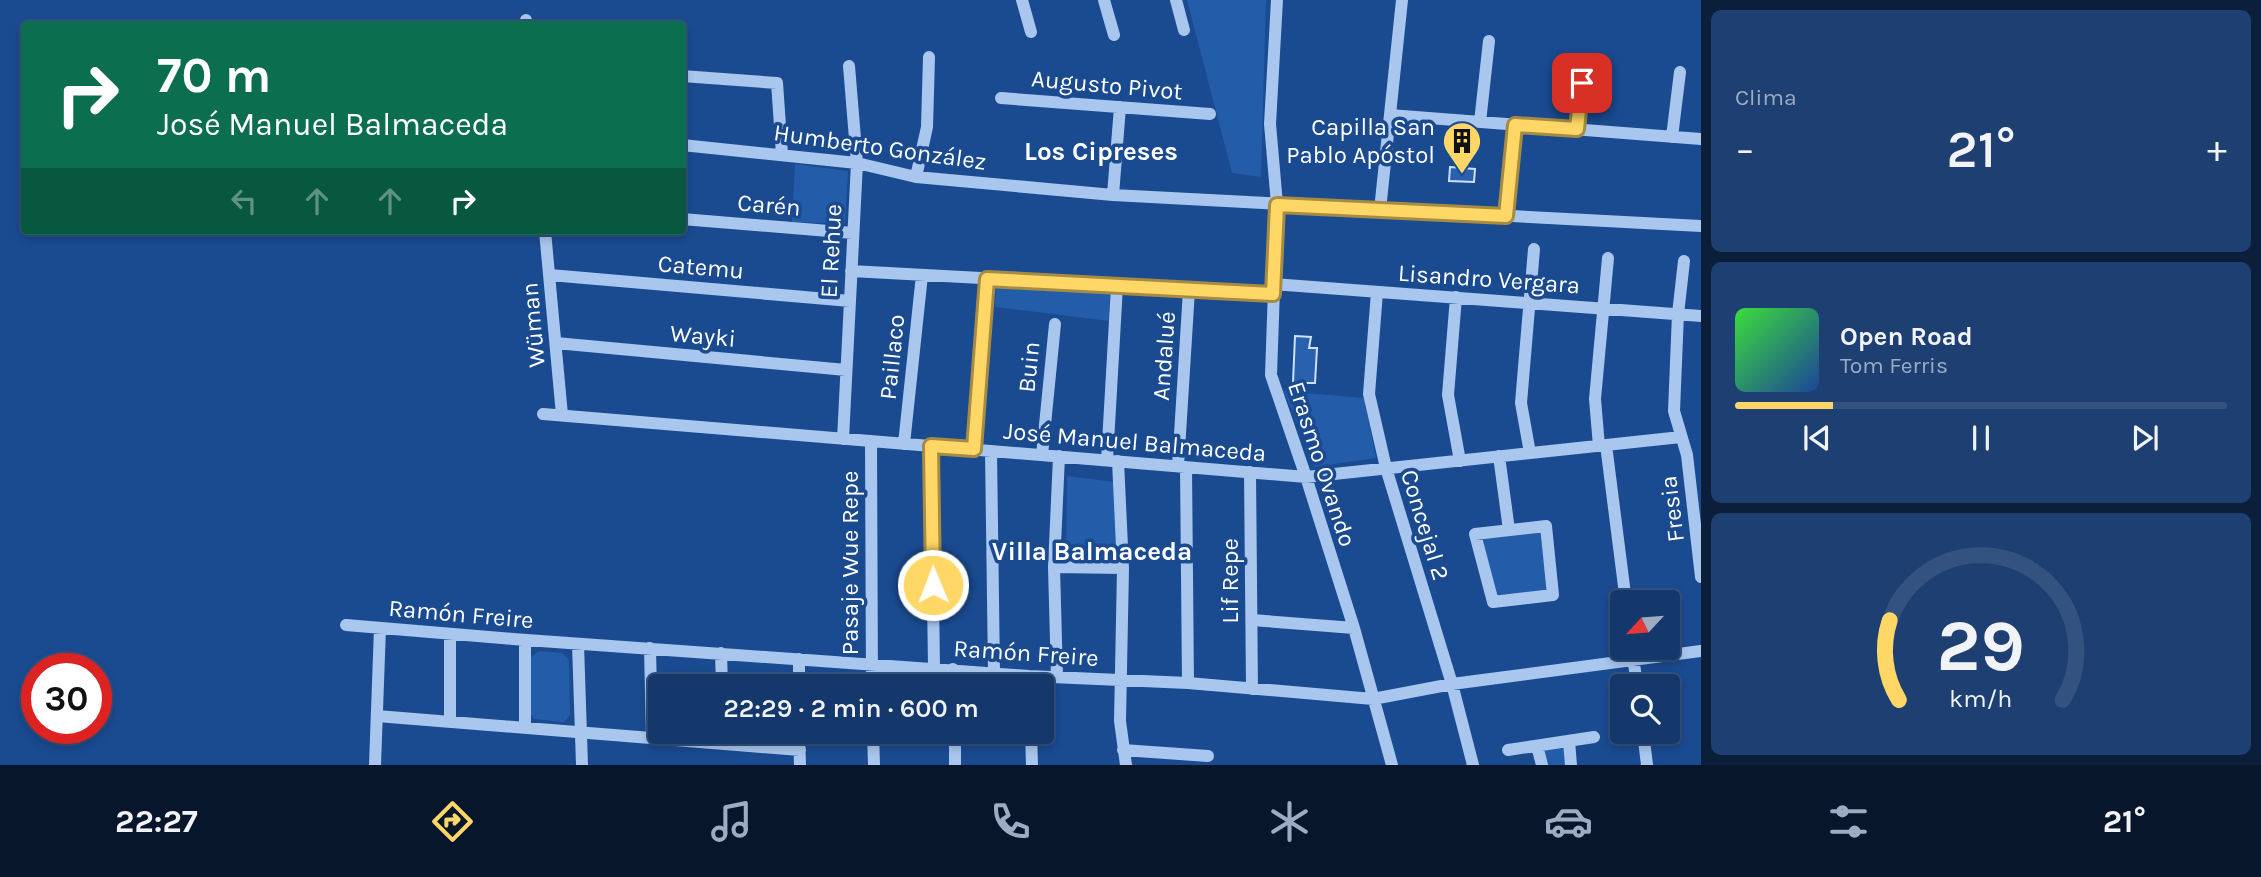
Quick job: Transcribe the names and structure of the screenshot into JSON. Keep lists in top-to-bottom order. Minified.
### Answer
{"streets":{"street":["Augusto Pivot","Humberto González","Carén","El Rehue","Catemu","Lisandro Vergara","Wüman","Wayki","Andalué","Paillaco","Buin","José Manuel Balmaceda","Erasmo Ovando","Fresia","Concejal 2","Pasaje Wue Repe","Lif Repe","Ramón Freire"]},"crossings":[["Humberto González","El Rehue"],["Humberto González","Erasmo Ovando"],["Carén","El Rehue"],["El Rehue","Catemu"],["El Rehue","Lisandro Vergara"],["El Rehue","Wayki"],["El Rehue","José Manuel Balmaceda"],["Catemu","Wüman"],["Lisandro Vergara","Andalué"],["Lisandro Vergara","Paillaco"],["Lisandro Vergara","Erasmo Ovando"],["Lisandro Vergara","Fresia"],["Lisandro Vergara","Concejal 2"],["Wüman","Wayki"],["Wüman","José Manuel Balmaceda"],["Andalué","José Manuel Balmaceda"],["Andalué","Ramón Freire"],["Paillaco","José Manuel Balmaceda"],["Buin","José Manuel Balmaceda"],["José Manuel Balmaceda","Erasmo Ovando"],["José Manuel Balmaceda","Fresia"],["José Manuel Balmaceda","Concejal 2"],["José Manuel Balmaceda","Pasaje Wue Repe"],["José Manuel Balmaceda","Lif Repe"],["Erasmo Ovando","Ramón Freire"],["Concejal 2","Ramón Freire"],["Pasaje Wue Repe","Ramón Freire"],["Lif Repe","Ramón Freire"]],"districts":["Los Cipreses","Villa Balmaceda"],"places":{"building":["Capilla San Pablo Apóstol"]},"north":"bottom left","page":{"tile":"Clima","turn":["70 m","José Manuel Balmaceda"],"heat":["−","21°","+"],"song":["Open Road","Tom Ferris"],"limit":"30","trip":"22:29 · 2 min · 600 m","tabs":["22:27","21°"],"gauge":["29","km/h"]}}
